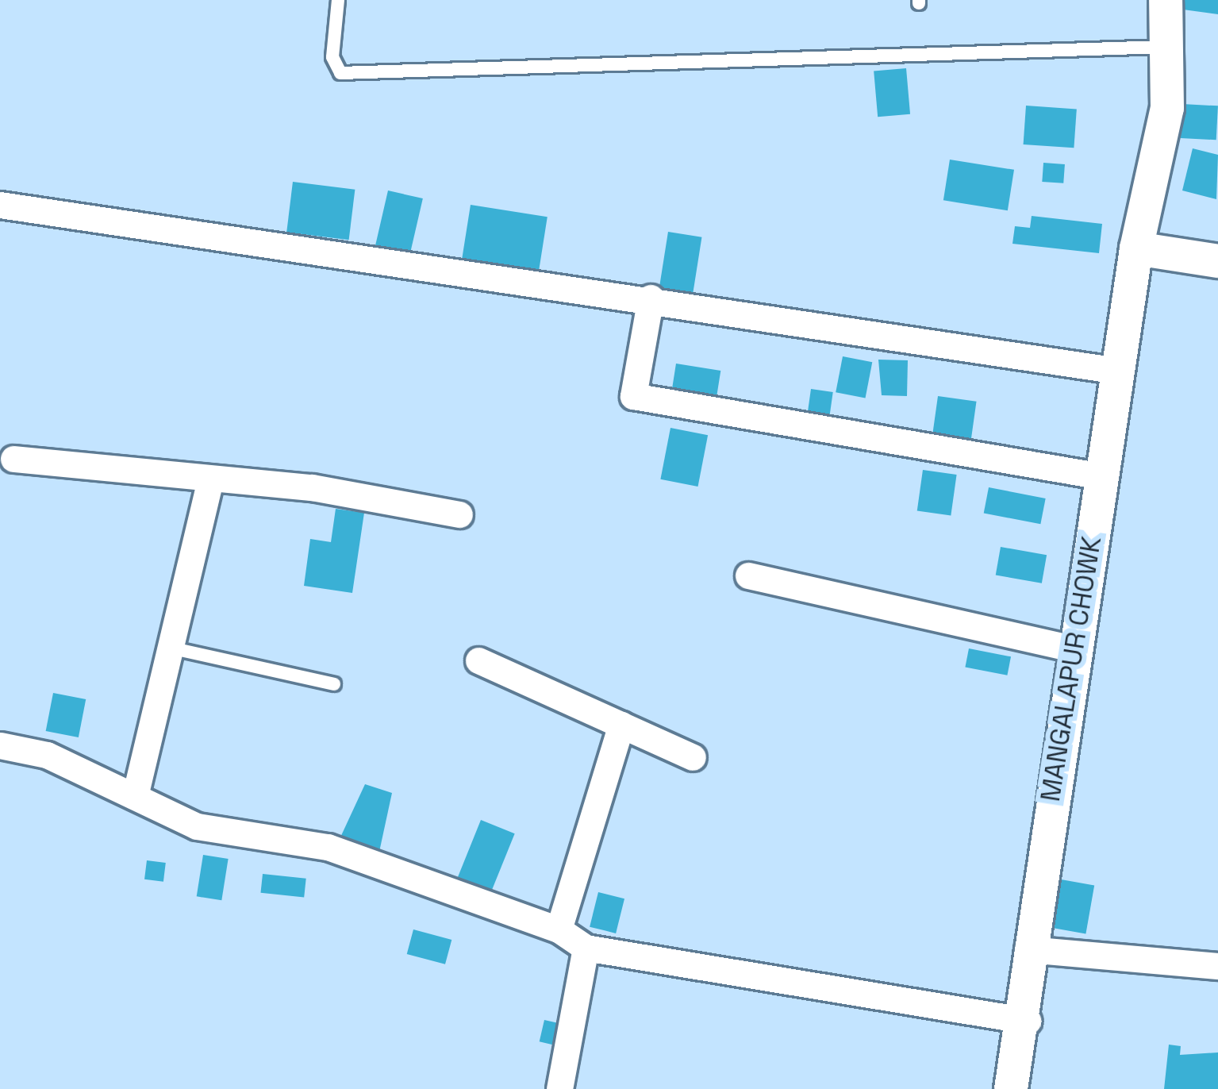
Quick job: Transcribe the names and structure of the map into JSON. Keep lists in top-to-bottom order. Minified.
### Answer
{"streets":{"street":["MANGALAPUR CHOWK"]}}
